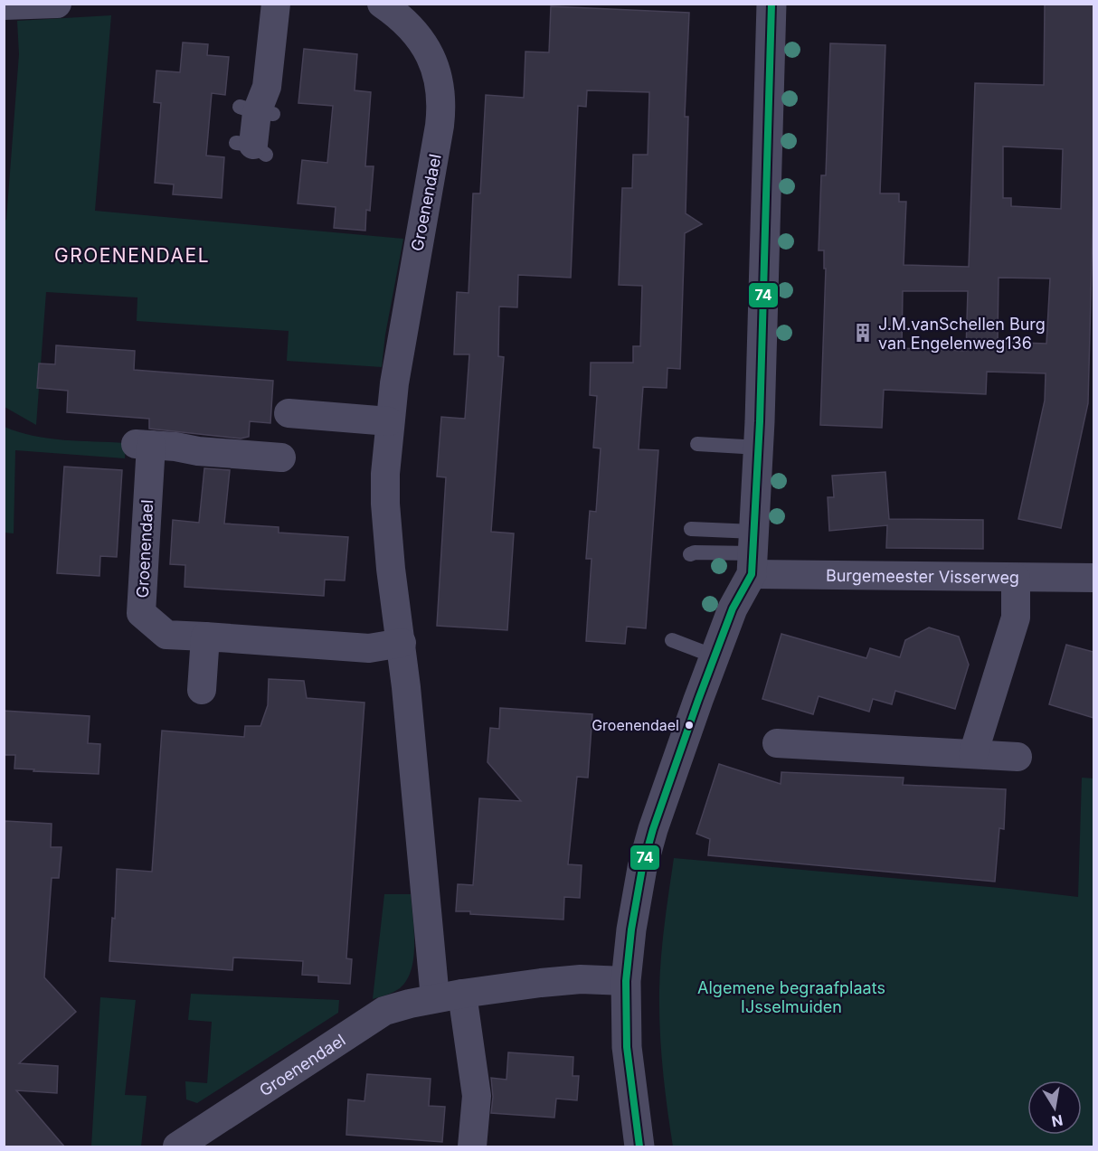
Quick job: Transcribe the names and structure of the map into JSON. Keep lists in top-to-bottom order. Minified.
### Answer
{"streets":{"street":["Groenendael","Burgemeester Visserweg"]},"districts":["GROENENDAEL"],"parks":["Algemene begraafplaats IJsselmuiden"],"places":{"building":["J.M.vanSchellen Burg van Engelenweg136"],"other":["Groenendael"]},"lines":["transit line 74"],"north":"bottom"}
